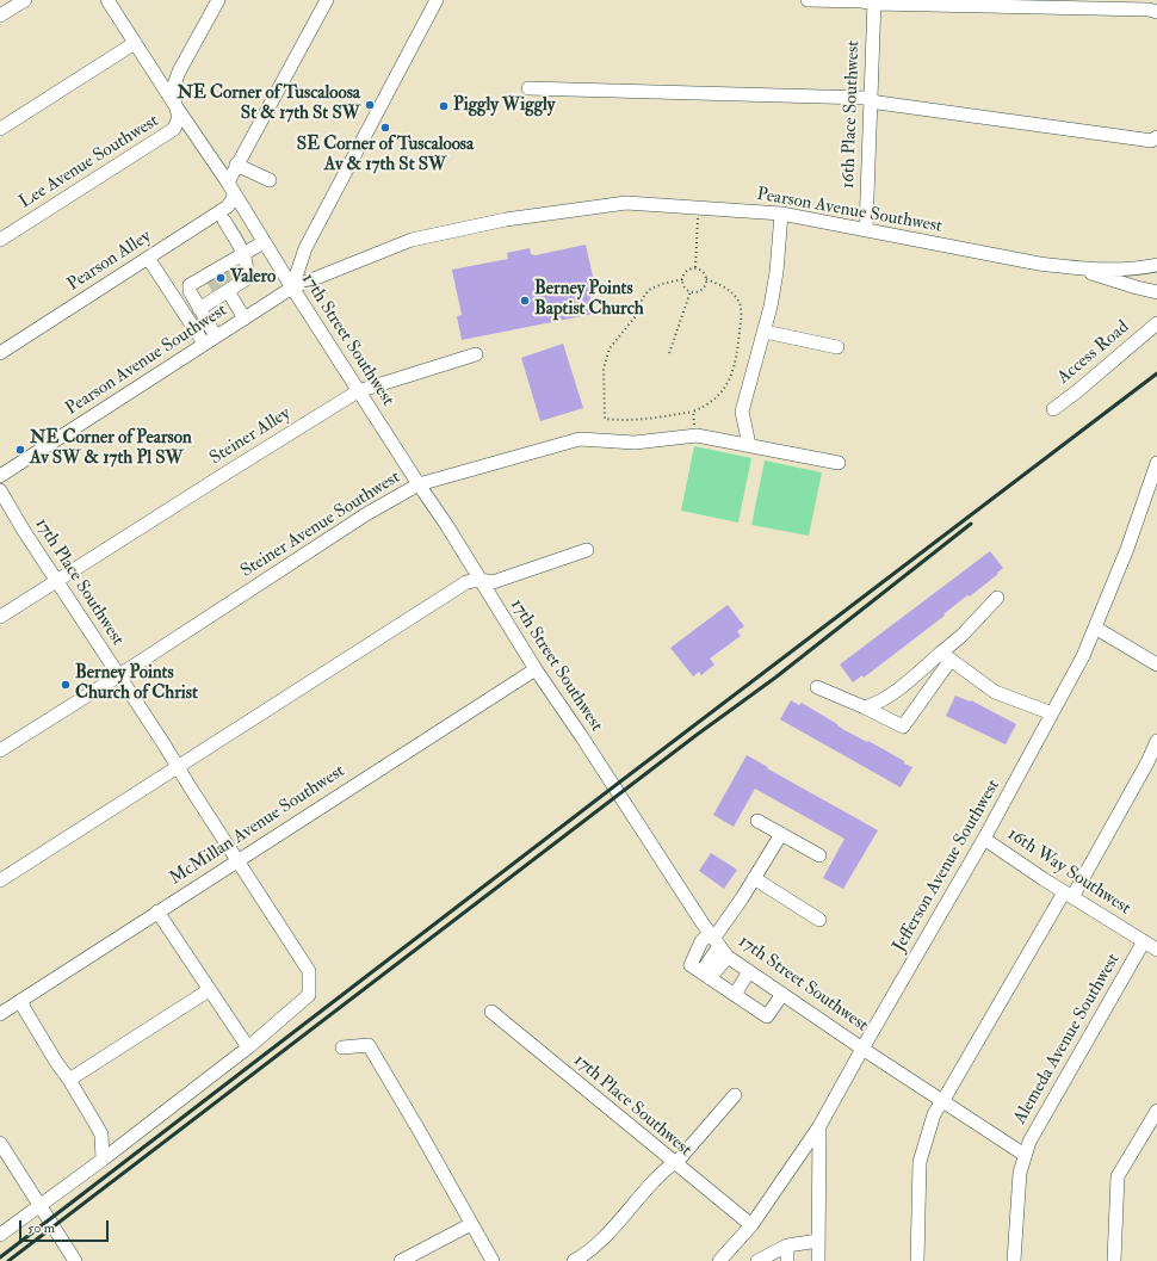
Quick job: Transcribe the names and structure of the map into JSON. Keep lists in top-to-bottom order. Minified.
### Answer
{"streets":{"street":["16th Place Southwest","Lee Avenue Southwest","Pearson Avenue Southwest","Pearson Alley","17th Street Southwest","Access Road","Steiner Alley","Steiner Avenue Southwest","17th Place Southwest","McMillan Avenue Southwest","Jefferson Avenue Southwest","16th Way Southwest","Alemeda Avenue Southwest"]},"crossings":[["16th Place Southwest","Pearson Avenue Southwest"],["Lee Avenue Southwest","17th Street Southwest"],["Pearson Avenue Southwest","17th Street Southwest"],["Pearson Alley","17th Street Southwest"],["17th Street Southwest","Steiner Alley"],["17th Street Southwest","Steiner Avenue Southwest"],["17th Street Southwest","McMillan Avenue Southwest"],["17th Street Southwest","Jefferson Avenue Southwest"],["17th Street Southwest","Alemeda Avenue Southwest"],["Steiner Alley","17th Place Southwest"],["Steiner Avenue Southwest","17th Place Southwest"],["17th Place Southwest","McMillan Avenue Southwest"],["17th Place Southwest","Jefferson Avenue Southwest"],["Jefferson Avenue Southwest","16th Way Southwest"],["16th Way Southwest","Alemeda Avenue Southwest"]],"places":["NE Corner of Tuscaloosa St & 17th St SW","Piggly Wiggly","SE Corner of Tuscaloosa Av & 17th St SW","Valero","Berney Points Baptist Church","NE Corner of Pearson Av SW & 17th Pl SW","Berney Points Church of Christ"],"scale_bar":"50 m"}
